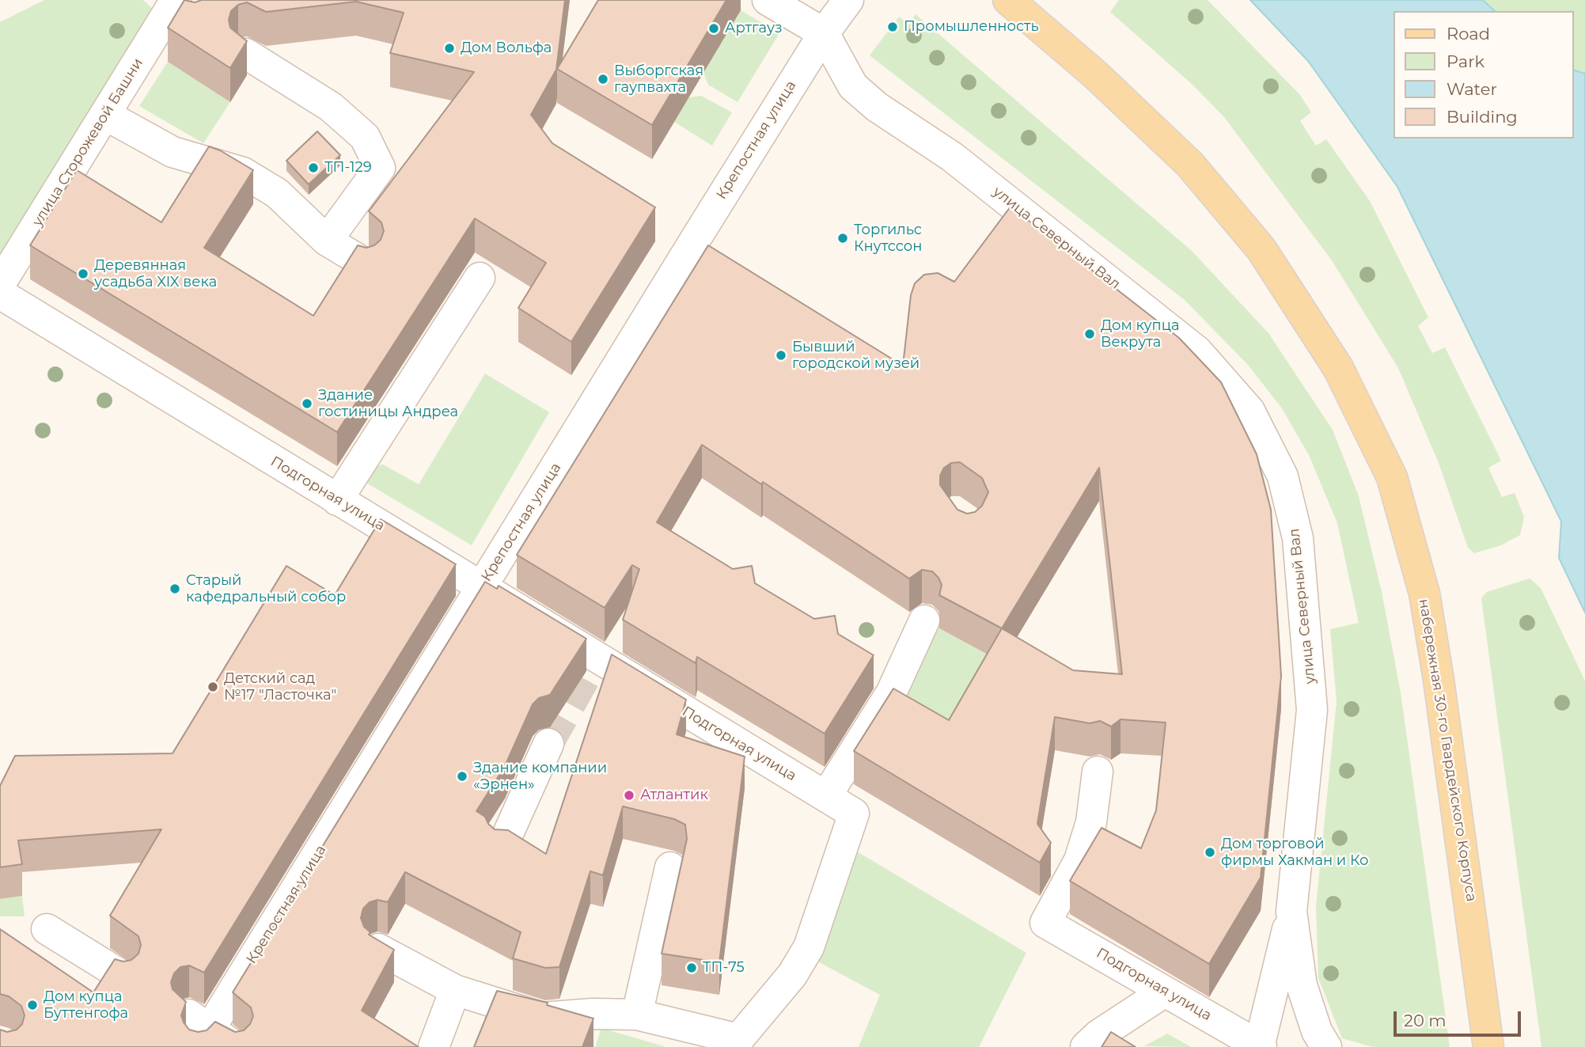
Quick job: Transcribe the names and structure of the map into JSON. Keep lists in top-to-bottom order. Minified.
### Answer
{"streets":{"main road":["набережная 30-го Гвардейского Корпуса"],"street":["Крепостная улица","улица Сторожевой Башни","улица Северный Вал","Подгорная улица"]},"crossings":[["Крепостная улица","улица Северный Вал"],["Крепостная улица","Подгорная улица"]],"places":["Промышленность","Артгауз","Дом Вольфа","Выборгская гаупвахта","ТП-129","Торгильс Кнутссон","Деревянная усадьба XIX века","Дом купца Векрута","Бывший городской музей","Здание гостиницы Андреа","Старый кафедральный собор","Детский сад №17 \"Ласточка\"","Здание компании «Эрнен»","Атлантик","Дом торговой фирмы Хакман и Ко","ТП-75","Дом купца Буттенгофа"],"legend":["Road","Park","Water","Building"],"scale_bar":"20 m"}
